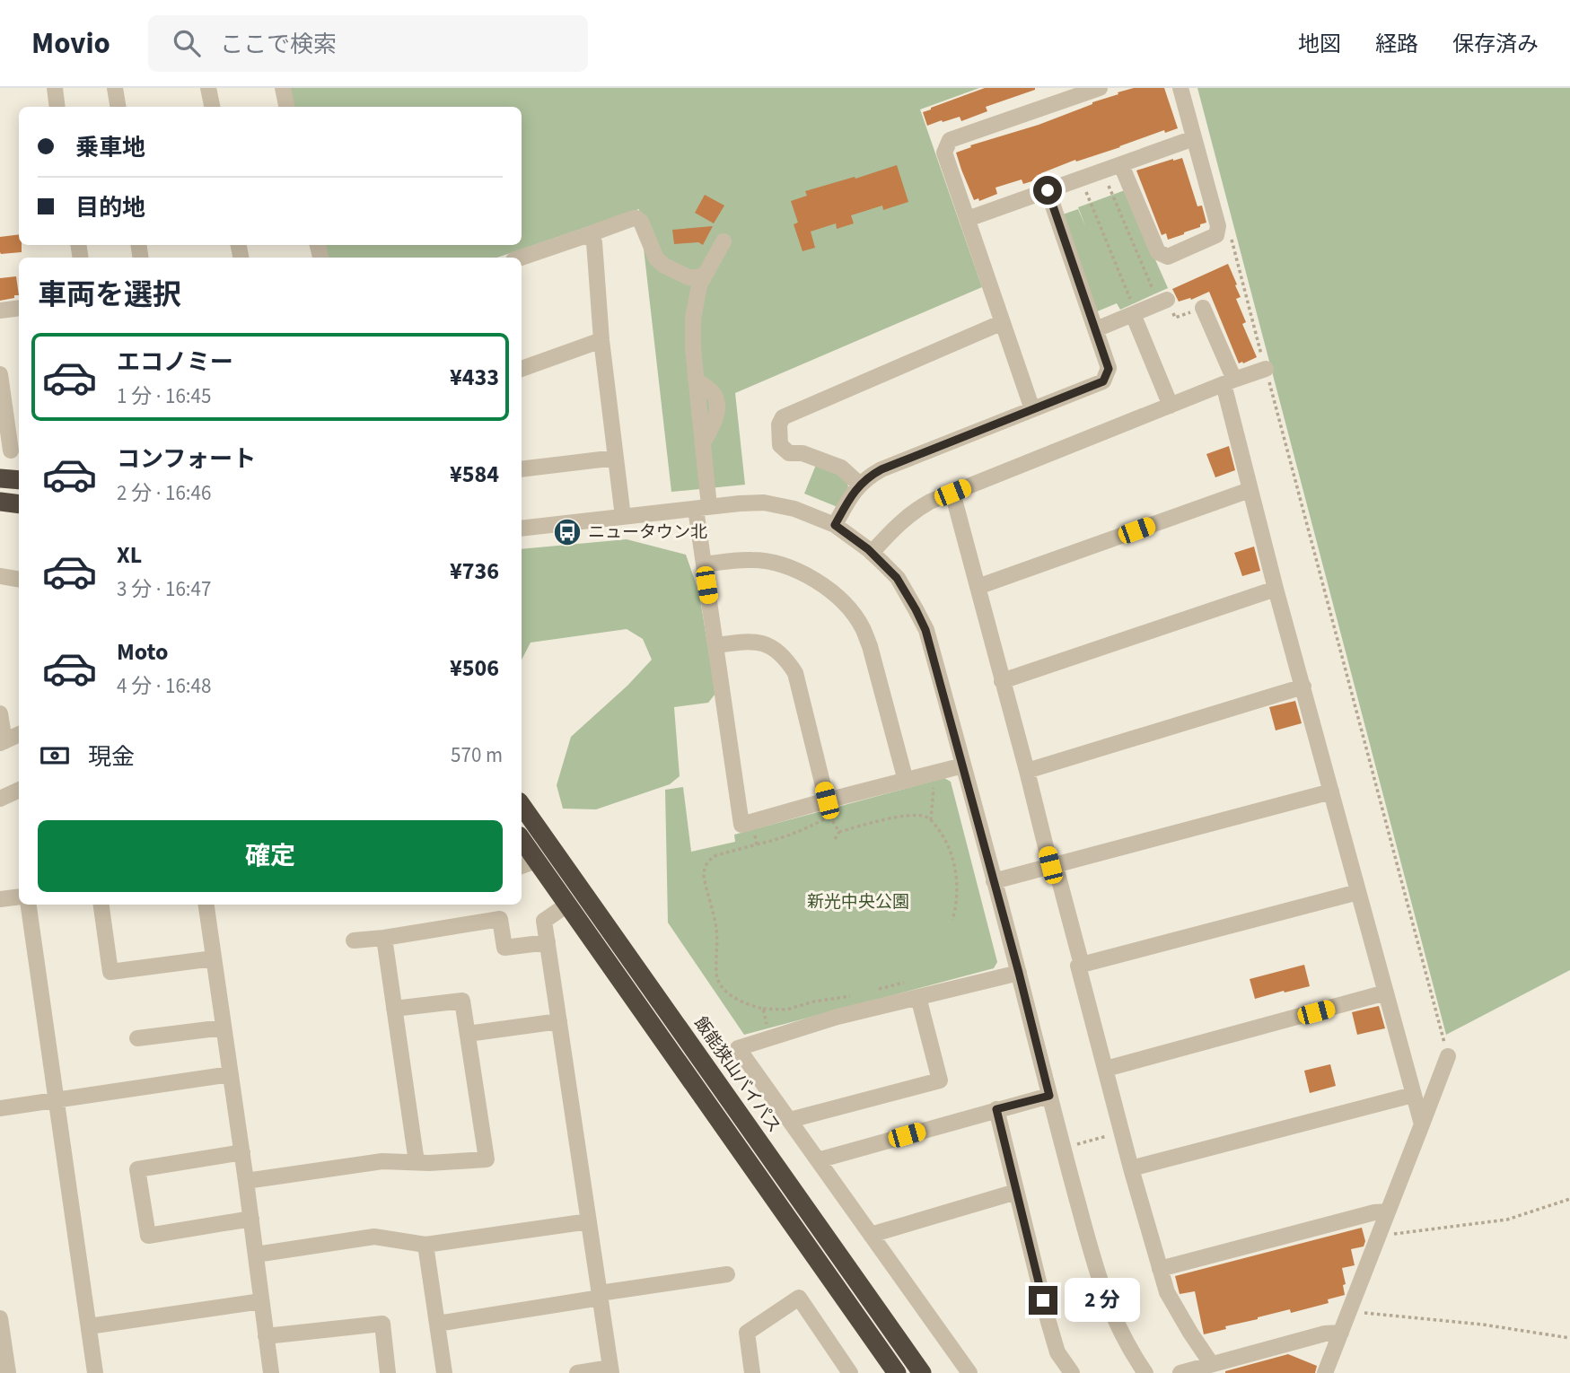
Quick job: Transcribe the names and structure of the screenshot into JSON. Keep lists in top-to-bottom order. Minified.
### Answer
{"streets":{"highway":["飯能狭山バイパス"]},"parks":["新光中央公園"],"places":{"bus stop":["ニュータウン北"]},"page":{"header":"Movio","search":"ここで検索","nav":["地図","経路","保存済み"],"banner":["乗車地","目的地"],"heading":"車両を選択","list":[{"name":"エコノミー","note":"1 分 · 16:45","value":"¥433"},{"name":"コンフォート","note":"2 分 · 16:46","value":"¥584"},{"name":"XL","note":"3 分 · 16:47","value":"¥736"},{"name":"Moto","note":"4 分 · 16:48","value":"¥506"}],"pay":["現金","570 m"],"buttons":"確定","bubble":"2 分"}}
